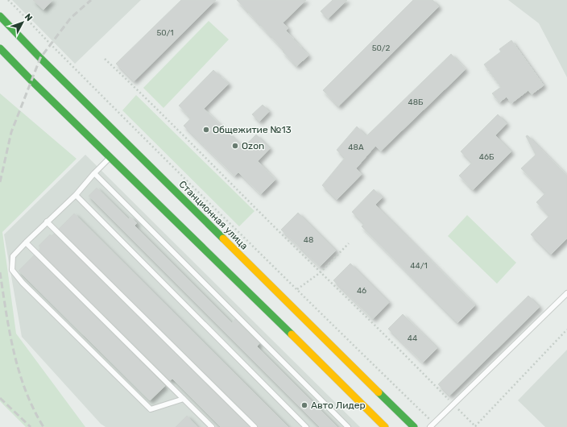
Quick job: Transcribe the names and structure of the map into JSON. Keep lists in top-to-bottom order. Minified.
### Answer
{"streets":{"main road":["Станционная улица"]},"places":["Общежитие №13","Ozon","Авто Лидер"],"house_numbers":["50/1","50/2","48Б","48А","46Б","48","44/1","46","44"],"north":"top right"}
